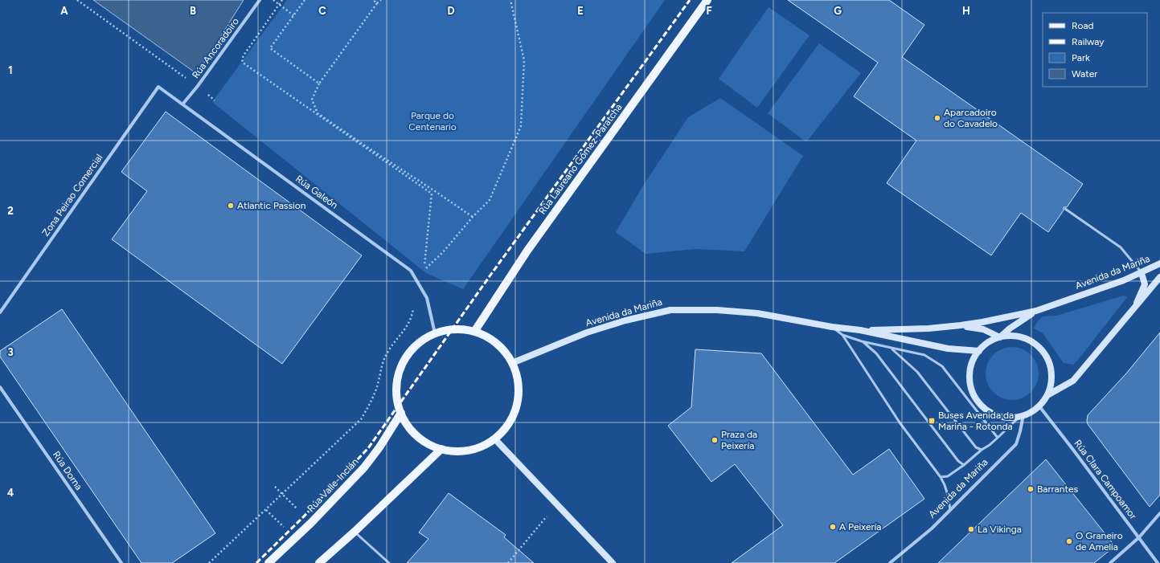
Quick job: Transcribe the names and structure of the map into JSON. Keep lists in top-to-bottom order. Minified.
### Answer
{"streets":{"main road":["Rúa Laureano Gómez-Paratcha","Rúa Valle-Inclán"],"street":["Rúa Ancoradoiro","Rúa Galeón","Zona Peirao Comercial","Avenida da Mariña","Rúa Dorna","Rúa Clara Campoamor"]},"crossings":[["Rúa Ancoradoiro","Rúa Galeón"],["Rúa Galeón","Zona Peirao Comercial"],["Avenida da Mariña","Rúa Clara Campoamor"]],"parks":["Parque do Centenario"],"places":{"other":["Aparcadoiro do Cavadelo","Atlantic Passion","Praza da Peixería","Barrantes","A Peixería","La Vikinga","O Graneiro de Amelia"],"transit":["Buses Avenida da Mariña - Rotonda"]},"legend":["Road","Railway","Park","Water"],"grid":{"columns":["A","B","C","D","E","F","G","H"],"rows":["1","2","3","4"]}}
